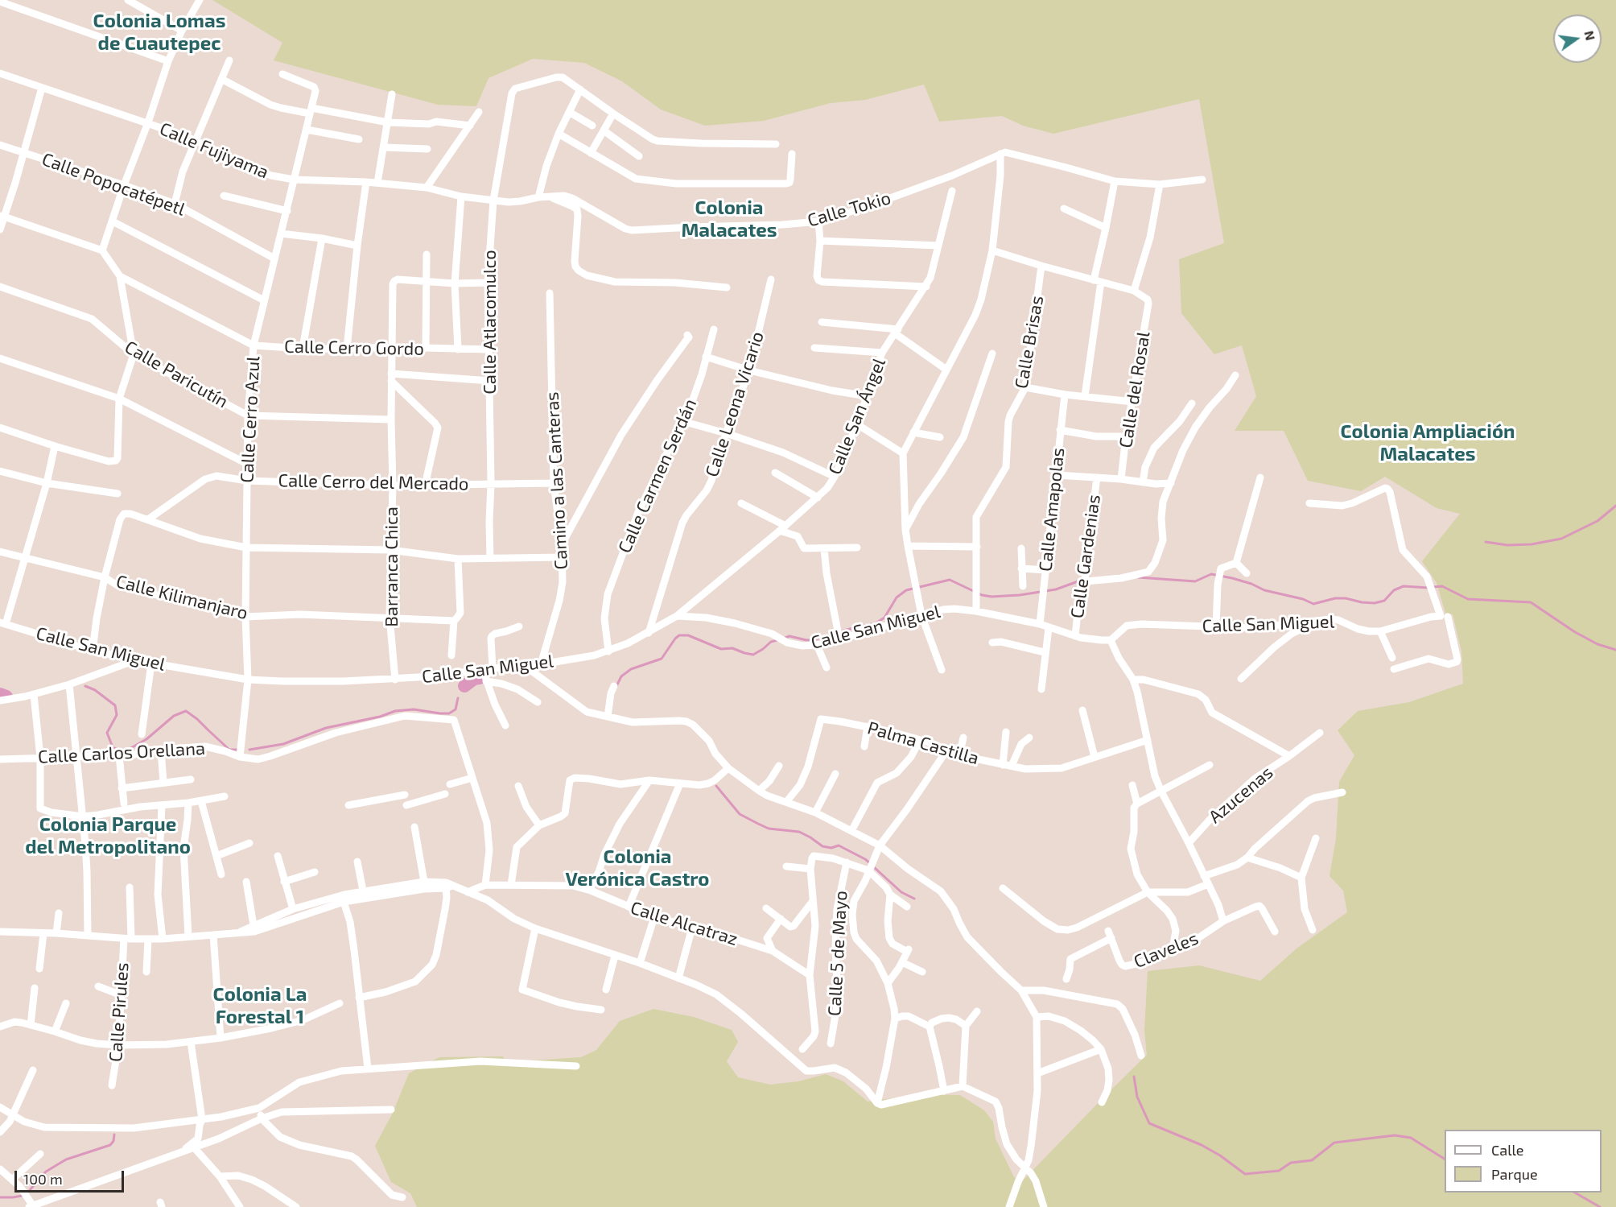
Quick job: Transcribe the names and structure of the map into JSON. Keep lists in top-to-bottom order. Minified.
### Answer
{"streets":{"street":["Calle Fujiyama","Calle Popocatépetl","Calle Tokio","Calle Atlacomulco","Calle Brisas","Calle Cerro Gordo","Calle Paricutín","Calle del Rosal","Calle Leona Vicario","Calle San Ángel","Calle Cerro Azul","Calle Carmen Serdán","Camino a las Canteras","Calle Cerro del Mercado","Calle Amapolas","Calle Gardenias","Barranca Chica","Calle Kilimanjaro","Calle San Miguel","Palma Castilla","Calle Carlos Orellana","Azucenas","Calle Alcatraz","Claveles","Calle 5 de Mayo","Calle Pirules"]},"crossings":[["Calle Fujiyama","Calle Popocatépetl"],["Calle Fujiyama","Calle Tokio"],["Calle Fujiyama","Calle Atlacomulco"],["Calle Fujiyama","Calle Cerro Azul"],["Calle Popocatépetl","Calle Cerro Azul"],["Calle Tokio","Calle Atlacomulco"],["Calle Atlacomulco","Calle Cerro Gordo"],["Calle Atlacomulco","Calle Cerro del Mercado"],["Calle Brisas","Calle San Miguel"],["Calle Cerro Gordo","Calle Cerro Azul"],["Calle Cerro Gordo","Barranca Chica"],["Calle Paricutín","Calle Cerro Azul"],["Calle Leona Vicario","Calle San Miguel"],["Calle San Ángel","Calle San Miguel"],["Calle Cerro Azul","Calle Cerro del Mercado"],["Calle Cerro Azul","Calle Kilimanjaro"],["Calle Cerro Azul","Calle San Miguel"],["Calle Cerro Azul","Calle Carlos Orellana"],["Calle Carmen Serdán","Calle San Miguel"],["Camino a las Canteras","Calle Cerro del Mercado"],["Camino a las Canteras","Calle San Miguel"],["Calle Cerro del Mercado","Barranca Chica"],["Calle Amapolas","Calle San Miguel"],["Calle Gardenias","Calle San Miguel"],["Barranca Chica","Calle Kilimanjaro"],["Barranca Chica","Calle San Miguel"]],"districts":["Colonia Lomas de Cuautepec","Colonia Malacates","Colonia Ampliación Malacates","Colonia Parque del Metropolitano","Colonia Verónica Castro","Colonia La Forestal 1"],"legend":["Calle","Parque"],"scale_bar":"100 m","north":"right"}
